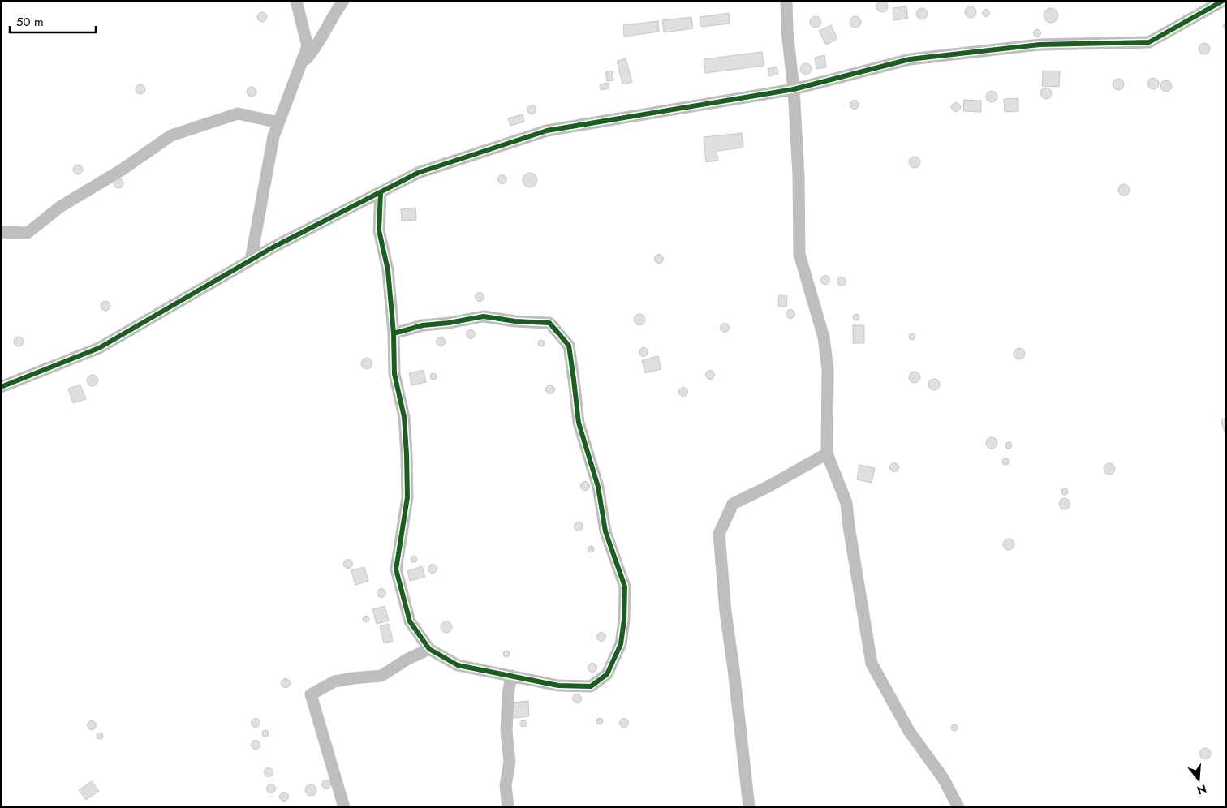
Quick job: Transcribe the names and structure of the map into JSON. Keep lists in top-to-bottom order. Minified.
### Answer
{"scale_bar":"50 m","north":"bottom"}
